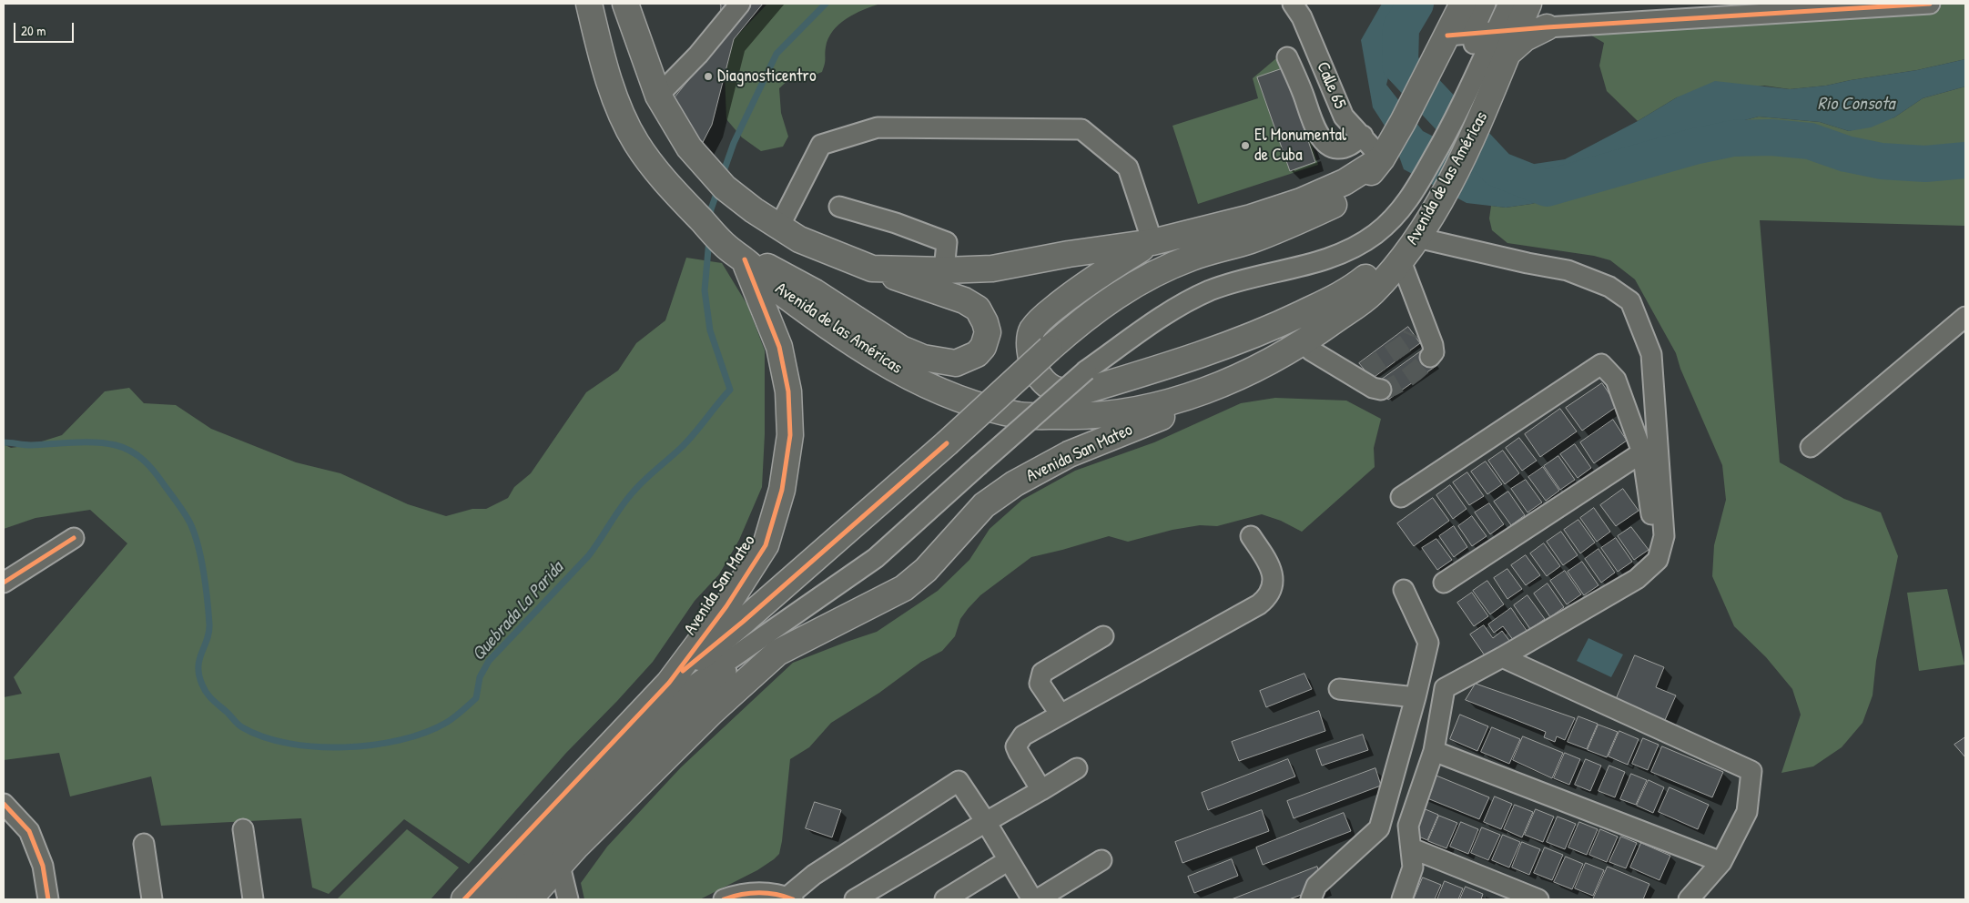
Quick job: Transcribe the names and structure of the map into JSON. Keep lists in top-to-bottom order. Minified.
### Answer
{"streets":{"main road":["Avenida de las Américas","Avenida San Mateo"],"street":["Calle 65"]},"crossings":[["Calle 65","Avenida San Mateo"],["Avenida de las Américas","Avenida San Mateo"]],"water":["Rio Consota","Quebrada La Parida"],"places":["Diagnosticentro","El Monumental de Cuba"],"scale_bar":"20 m"}
